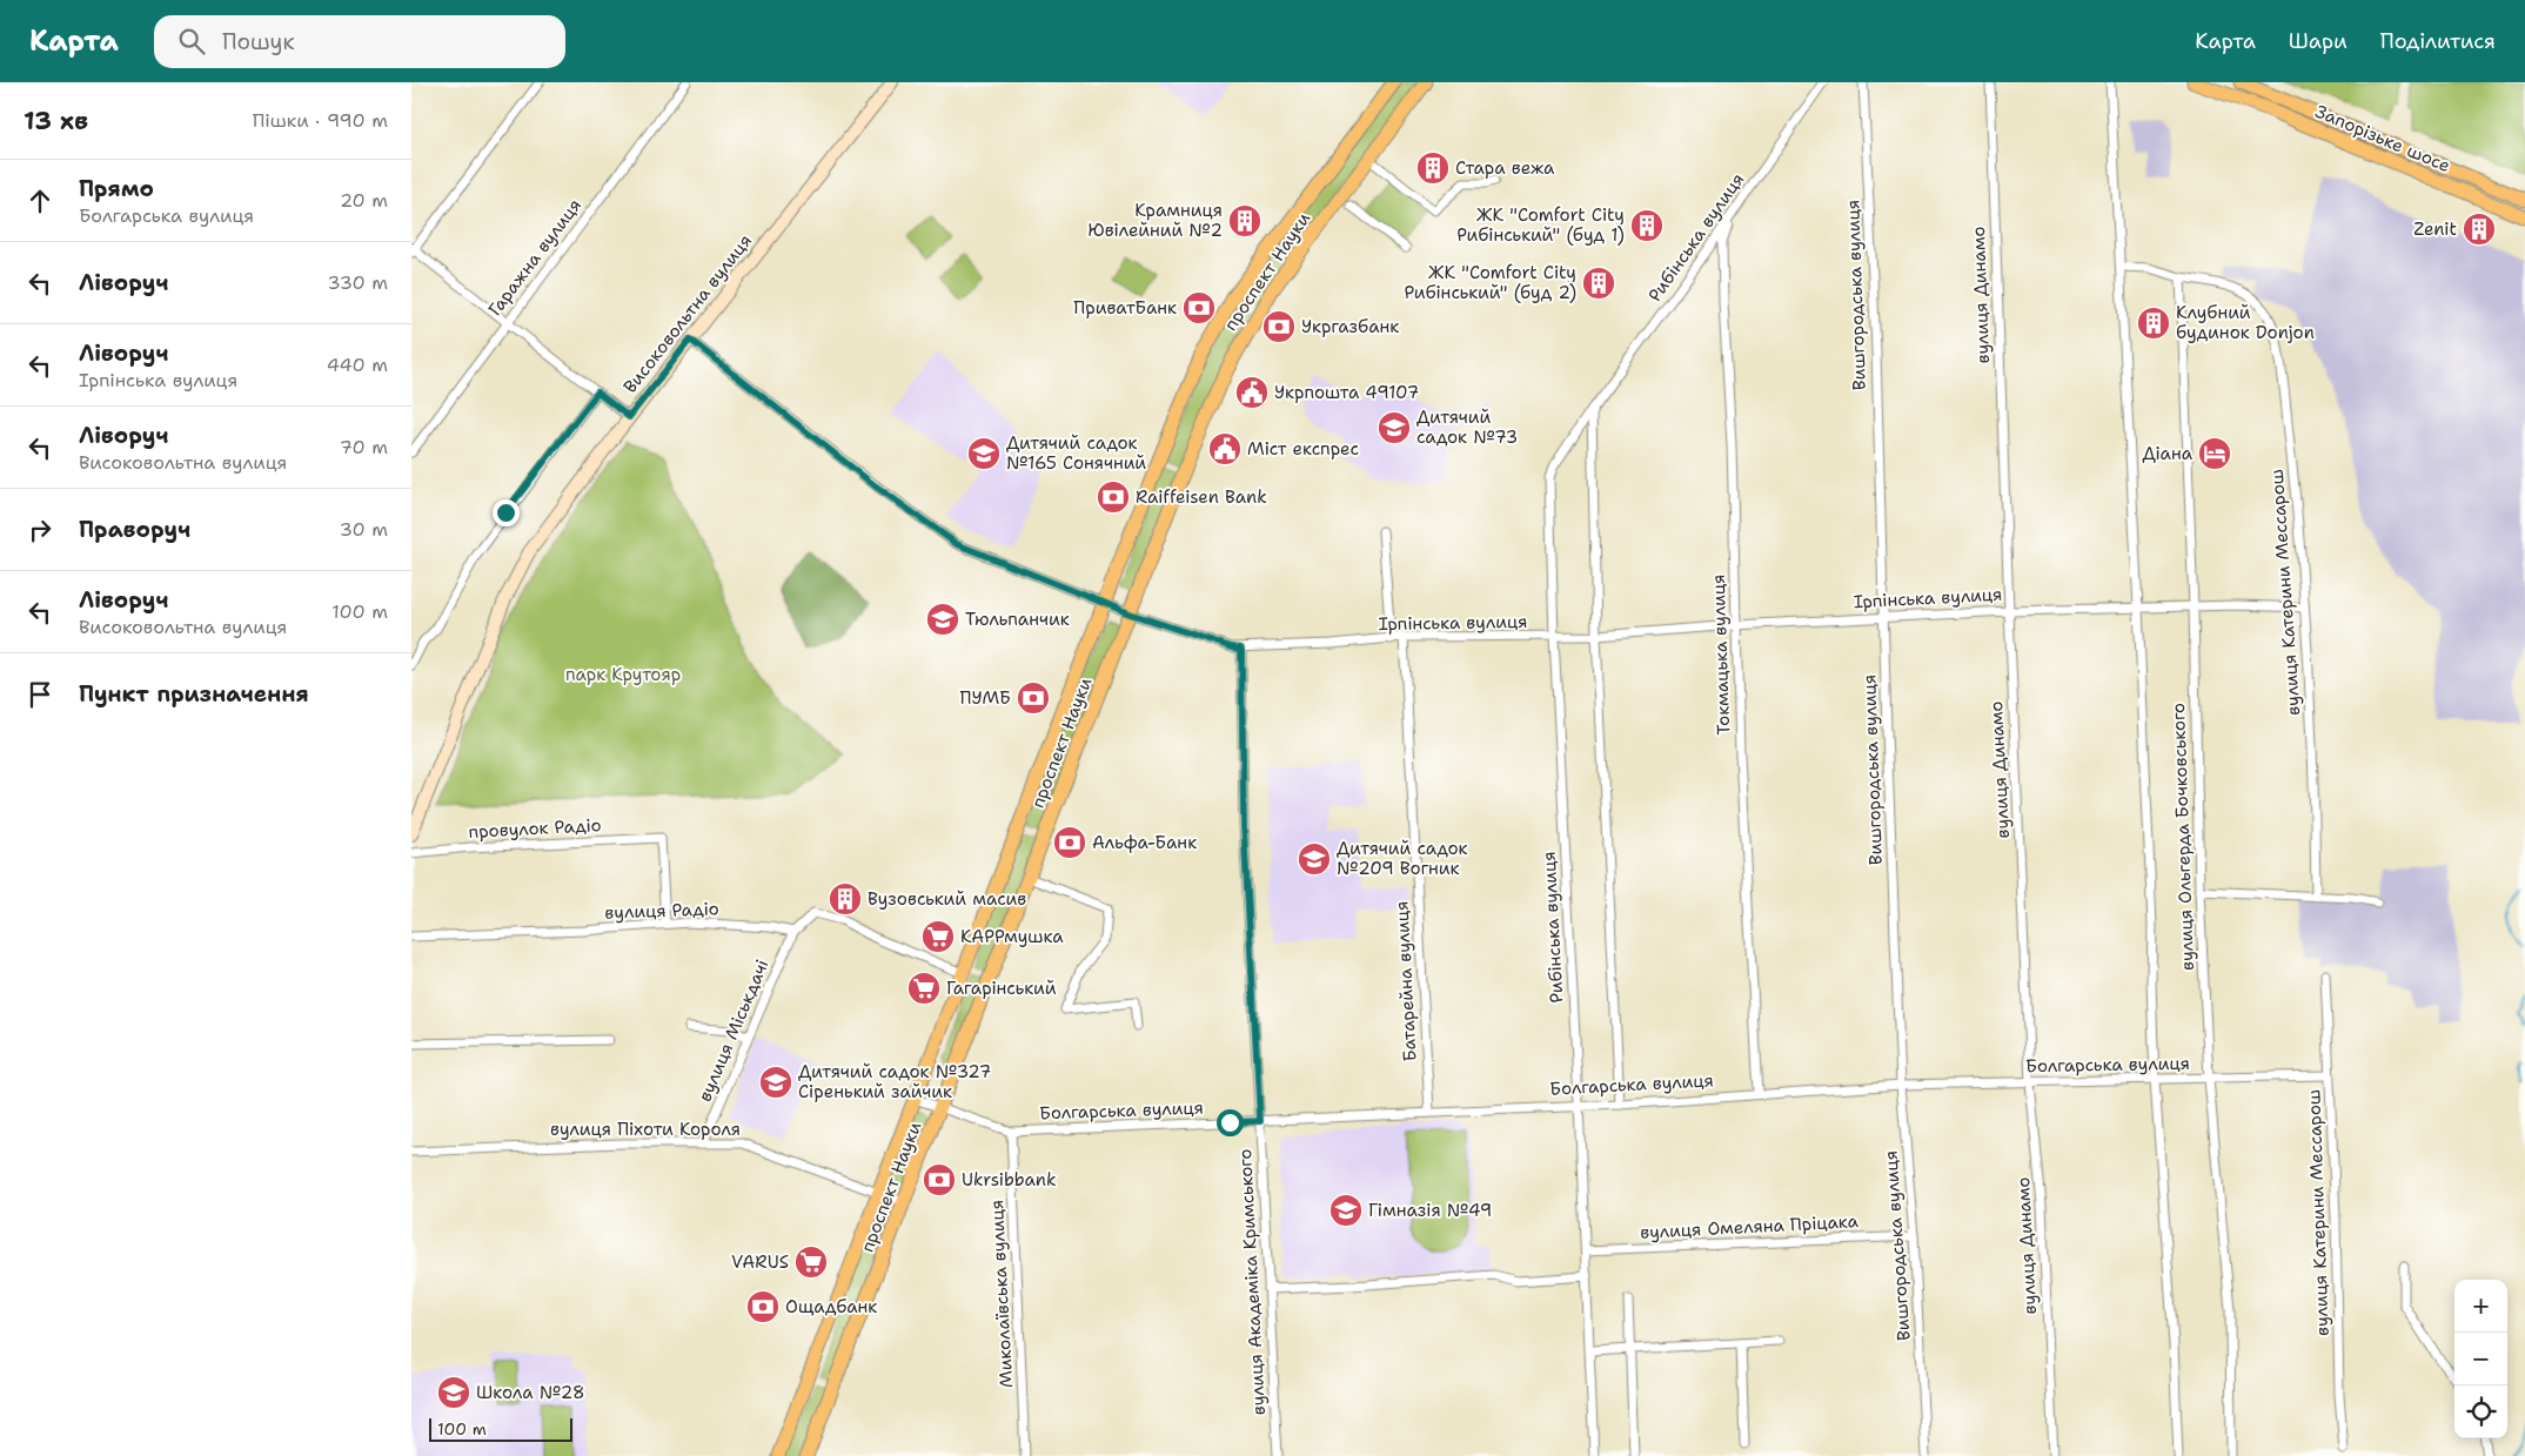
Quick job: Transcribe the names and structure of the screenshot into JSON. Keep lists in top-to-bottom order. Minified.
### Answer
{"streets":{"main road":["Запорізьке шосе","проспект Науки","Високовольтна вулиця"],"street":["Рибінська вулиця","Гаражна вулиця","Вишгородська вулиця","вулиця Динамо","вулиця Катерини Мессарош","Ірпінська вулиця","Токмацька вулиця","провулок Радіо","вулиця Ольгерда Бочковського","вулиця Радіо","Батарейна вулиця","вулиця Міськдачі","Болгарська вулиця","вулиця Піхоти Короля","вулиця Омеляна Пріцака","вулиця Академіка Кримського","Миколаївська вулиця"]},"crossings":[["Рибінська вулиця","Ірпінська вулиця"],["Рибінська вулиця","Токмацька вулиця"],["Рибінська вулиця","Болгарська вулиця"],["Рибінська вулиця","вулиця Омеляна Пріцака"],["проспект Науки","Ірпінська вулиця"],["проспект Науки","Болгарська вулиця"],["проспект Науки","вулиця Піхоти Короля"],["Вишгородська вулиця","Ірпінська вулиця"],["Вишгородська вулиця","Болгарська вулиця"],["Вишгородська вулиця","вулиця Омеляна Пріцака"],["вулиця Динамо","Ірпінська вулиця"],["вулиця Динамо","Болгарська вулиця"],["Високовольтна вулиця","Ірпінська вулиця"],["вулиця Катерини Мессарош","Ірпінська вулиця"],["вулиця Катерини Мессарош","вулиця Ольгерда Бочковського"],["вулиця Катерини Мессарош","Болгарська вулиця"],["Ірпінська вулиця","Токмацька вулиця"],["Ірпінська вулиця","вулиця Ольгерда Бочковського"],["Ірпінська вулиця","Батарейна вулиця"],["Ірпінська вулиця","вулиця Академіка Кримського"],["Токмацька вулиця","Болгарська вулиця"],["провулок Радіо","вулиця Радіо"],["вулиця Ольгерда Бочковського","Болгарська вулиця"],["вулиця Радіо","вулиця Міськдачі"],["Батарейна вулиця","Болгарська вулиця"],["вулиця Міськдачі","вулиця Піхоти Короля"],["Болгарська вулиця","вулиця Академіка Кримського"],["Болгарська вулиця","Миколаївська вулиця"]],"parks":["парк Крутояр"],"places":{"building":["Стара вежа","Крамниця Ювілейний №2","ЖК \"Comfort City Рибінський\" (буд 1)","Zenit","ЖК \"Comfort City Рибінський\" (буд 2)","Клубний будинок Donjon","Вузовський масив"],"bank":["ПриватБанк","Укргазбанк","Raiffeisen Bank","ПУМБ","Альфа-Банк","Ukrsibbank","Ощадбанк"],"public building":["Укрпошта 49107","Міст експрес"],"school or university":["Дитячий садок №73","Дитячий садок №165 Сонячний","Тюльпанчик","Дитячий садок №209 Вогник","Дитячий садок №327 Сіренький зайчик","Гімназія №49","Школа №28"],"hotel":["Діана"],"supermarket":["КАРРмушка","Гагарінський","VARUS"]},"scale_bar":"100 m","page":{"header":"Карта","search":"Пошук","nav":["Карта","Шари","Поділитися"],"heading":["13 хв","Пішки · 990 m"],"list":[["Прямо","Болгарська вулиця","20 m"],["Ліворуч","330 m"],["Ліворуч","Ірпінська вулиця","440 m"],["Ліворуч","Високовольтна вулиця","70 m"],["Праворуч","30 m"],["Ліворуч","Високовольтна вулиця","100 m"],"Пункт призначення"],"map_buttons":["+","−"],"scale":"100 m"}}
